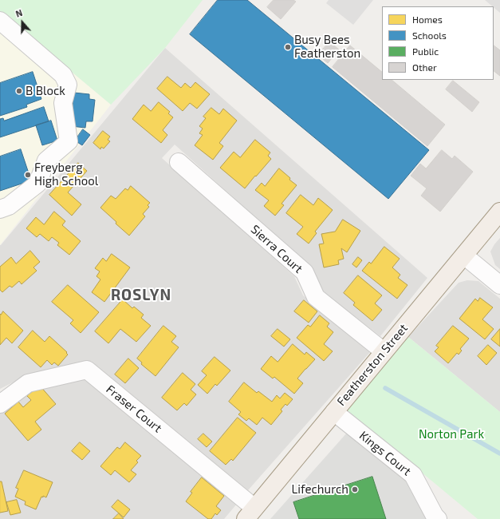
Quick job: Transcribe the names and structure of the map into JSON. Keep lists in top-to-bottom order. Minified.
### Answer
{"streets":{"main road":["Featherston Street"],"street":["Sierra Court","Fraser Court","Kings Court"]},"crossings":[["Sierra Court","Featherston Street"],["Featherston Street","Fraser Court"],["Featherston Street","Kings Court"]],"districts":["ROSLYN"],"parks":["Norton Park"],"places":["Busy Bees Featherston","B Block","Freyberg High School","Lifechurch"],"legend":["Homes","Schools","Public","Other"],"north":"top"}
